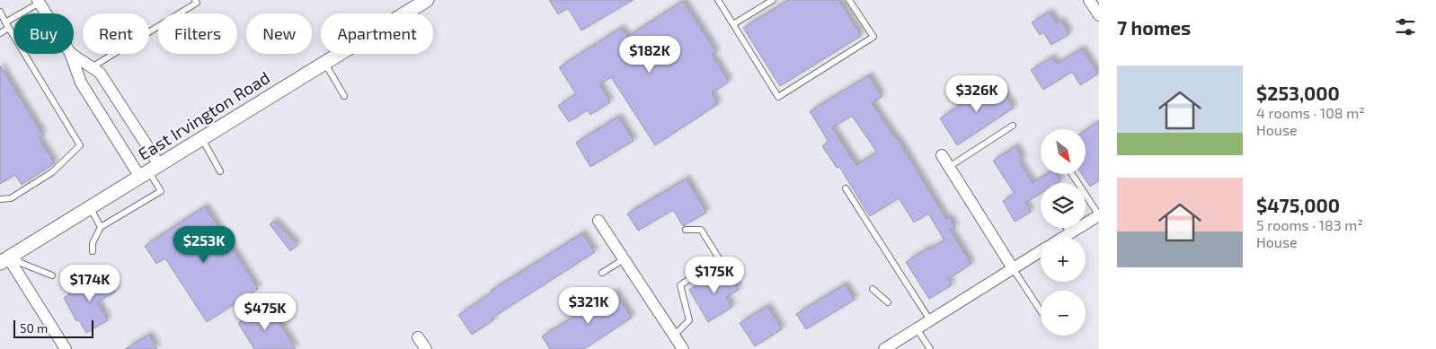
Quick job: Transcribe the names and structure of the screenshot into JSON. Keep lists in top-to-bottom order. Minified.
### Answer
{"streets":{"street":["East Irvington Road"]},"scale_bar":"50 m","north":"bottom right","page":{"heading":"7 homes","chip":["Buy","Rent","Filters","New","Apartment"],"price":["$182K","$326K","$253K","$175K","$174K","$321K","$475K"],"list":[{"name":"$253,000","note":"4 rooms · 108 m² · House"},{"name":"$475,000","note":"5 rooms · 183 m² · House"}],"map_buttons":["+","−"],"scale":"50 m"}}
